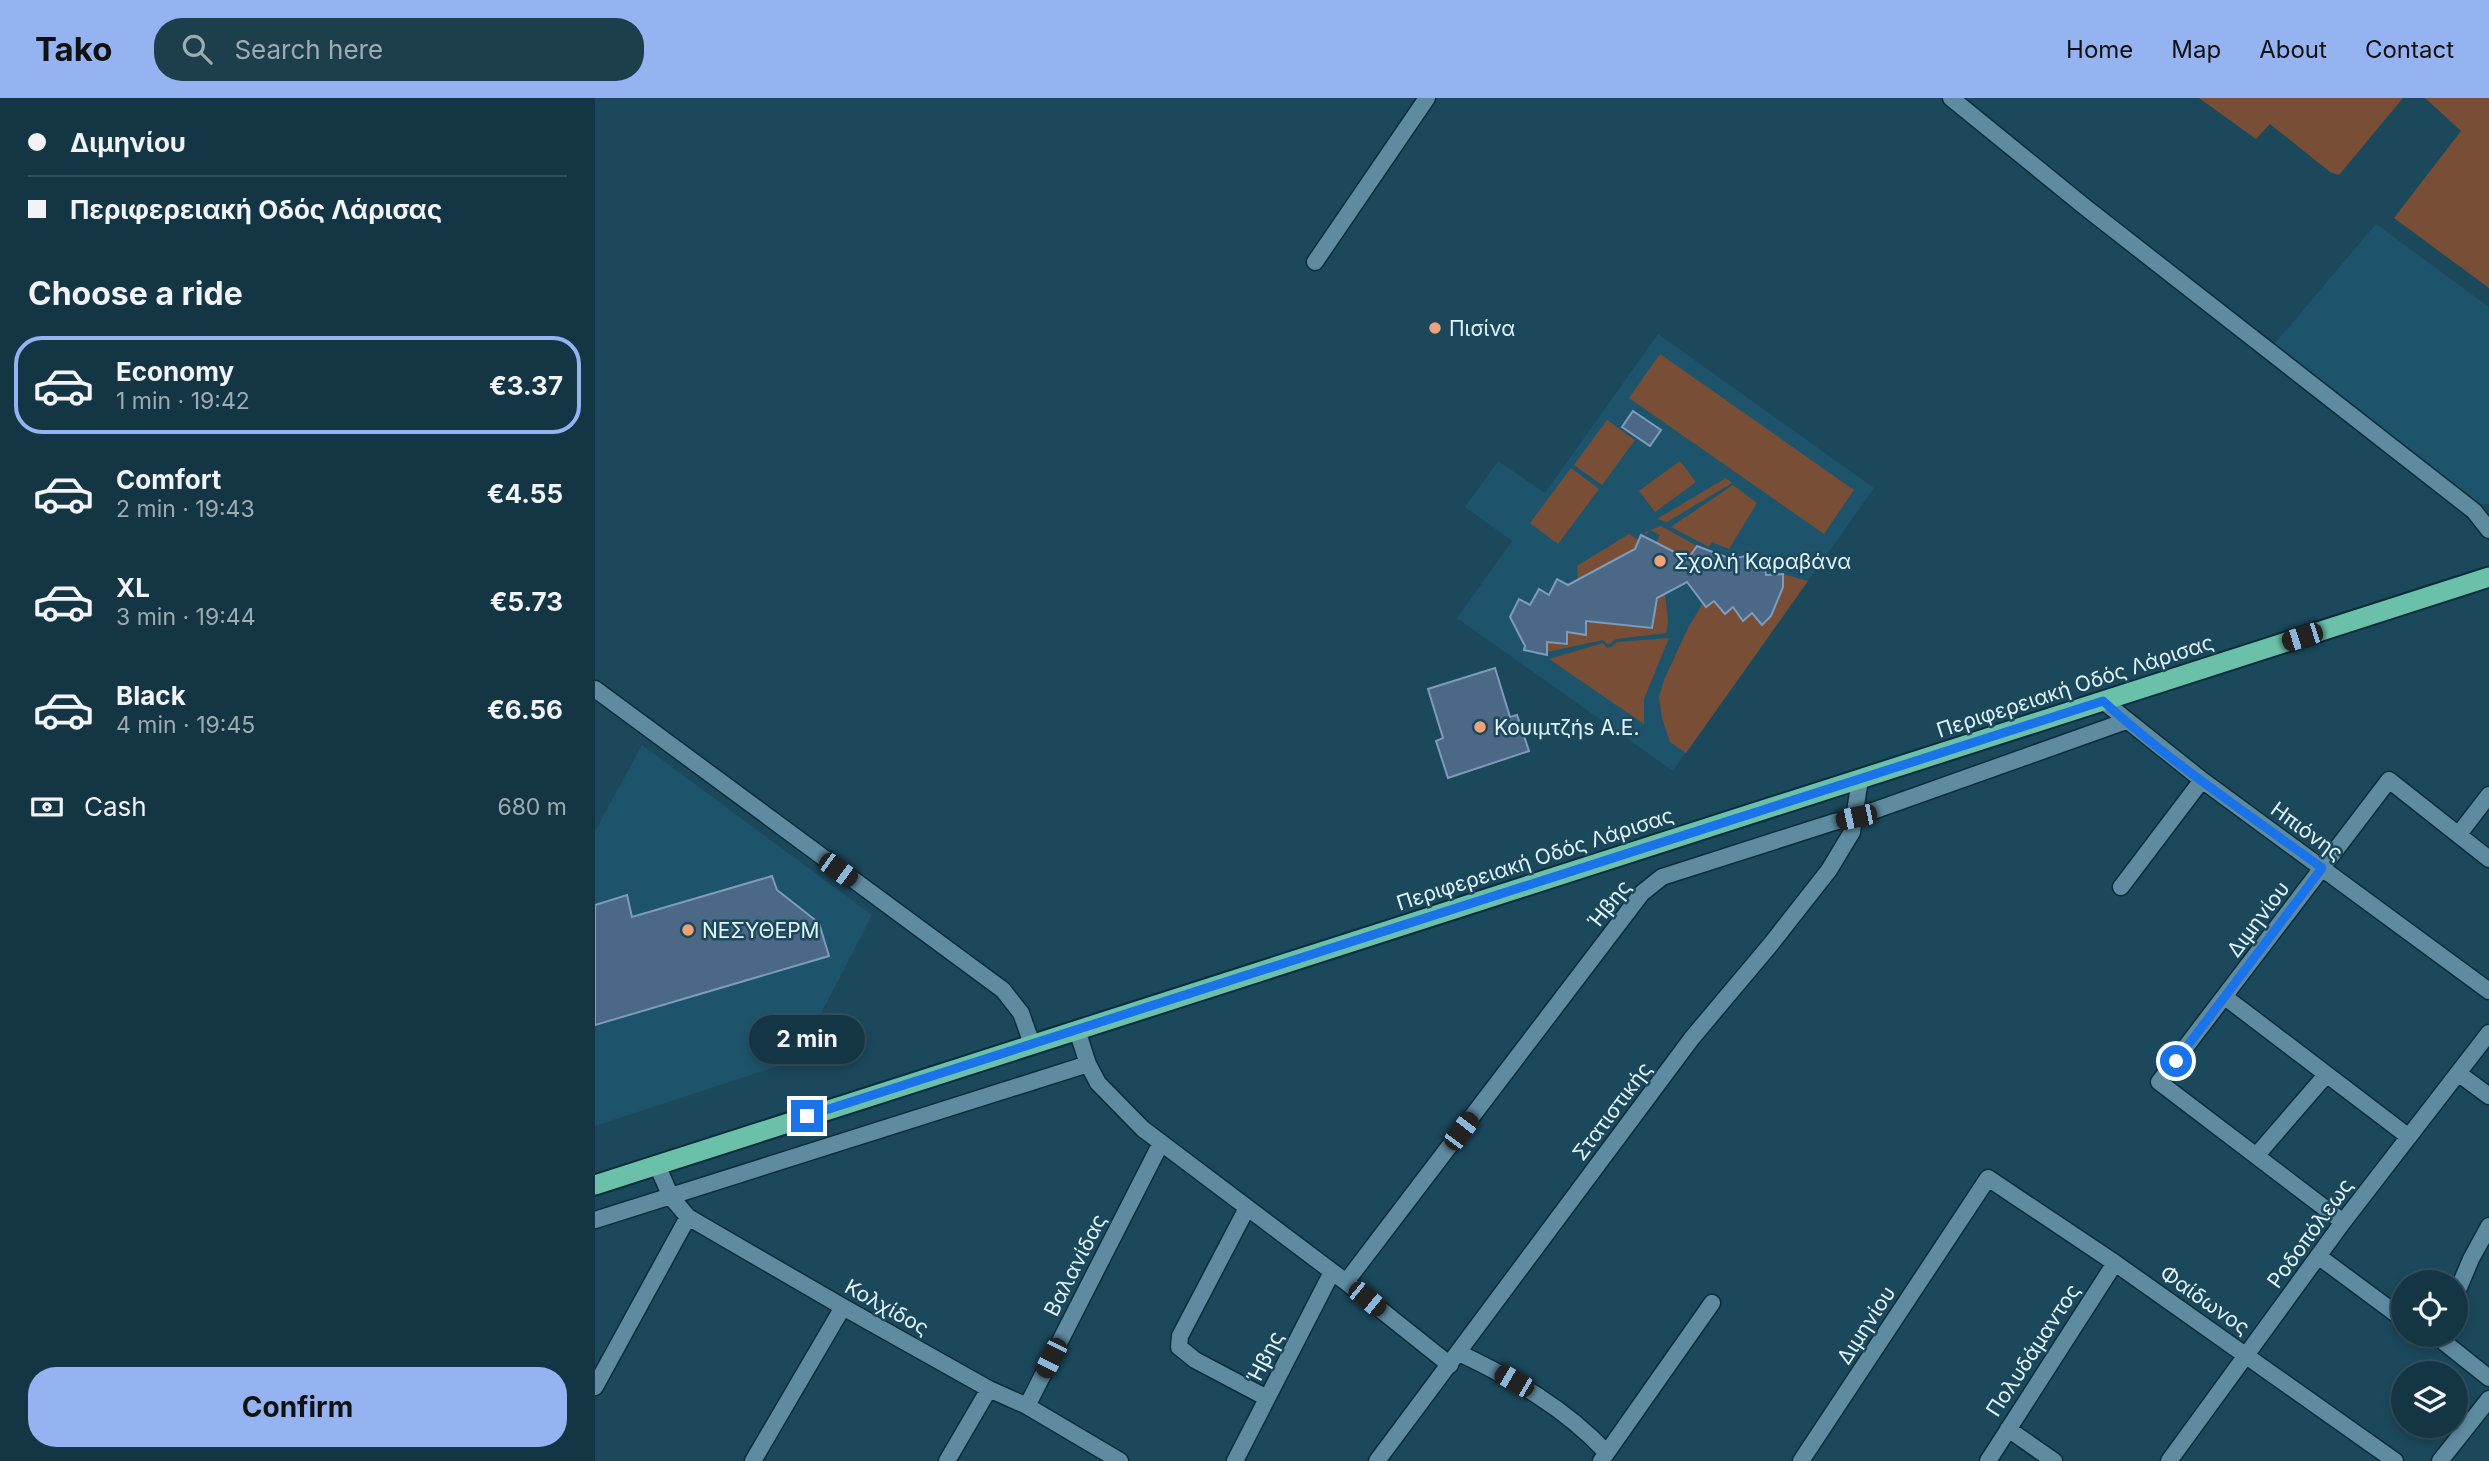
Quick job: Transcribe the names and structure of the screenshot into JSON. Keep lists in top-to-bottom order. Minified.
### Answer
{"streets":{"highway":["Περιφερειακή Οδός Λάρισας"],"street":["Ηπιόνης","Ήβης","Διμηνίου","Στατιστικής","Ροδοπόλεως","Βαλανίδας","Φαίδωνος","Κολχίδος","Πολυδάμαντος"]},"crossings":[["Περιφερειακή Οδός Λάρισας","Ηπιόνης"],["Περιφερειακή Οδός Λάρισας","Στατιστικής"],["Περιφερειακή Οδός Λάρισας","Κολχίδος"],["Ηπιόνης","Ήβης"],["Ηπιόνης","Διμηνίου"],["Ήβης","Στατιστικής"],["Διμηνίου","Φαίδωνος"],["Ροδοπόλεως","Φαίδωνος"],["Βαλανίδας","Κολχίδος"],["Φαίδωνος","Πολυδάμαντος"]],"places":["Πισίνα","Σχολή Καραβάνα","Κουιμτζήs Α.Ε.","ΝΕΣΥΘΕΡΜ"],"page":{"header":"Tako","search":"Search here","nav":["Home","Map","About","Contact"],"banner":["Διμηνίου","Περιφερειακή Οδός Λάρισας"],"heading":"Choose a ride","list":[{"name":"Economy","note":"1 min · 19:42","value":"€3.37"},{"name":"Comfort","note":"2 min · 19:43","value":"€4.55"},{"name":"XL","note":"3 min · 19:44","value":"€5.73"},{"name":"Black","note":"4 min · 19:45","value":"€6.56"}],"pay":["Cash","680 m"],"bubble":"2 min","buttons":"Confirm"}}
